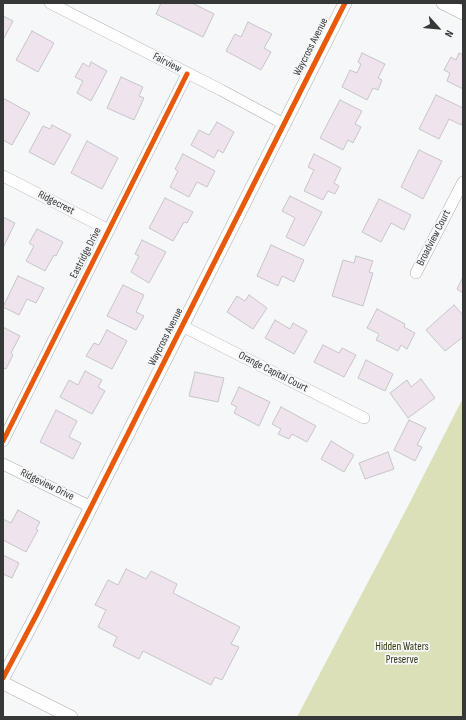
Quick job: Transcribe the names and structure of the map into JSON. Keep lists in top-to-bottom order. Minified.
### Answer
{"streets":{"street":["Waycross Avenue","Fairview","Ridgecrest","Broadview Court","Eastridge Drive","Orange Capital Court","Ridgeview Drive"]},"crossings":[["Waycross Avenue","Fairview"],["Waycross Avenue","Orange Capital Court"],["Waycross Avenue","Ridgeview Drive"],["Fairview","Eastridge Drive"],["Ridgecrest","Eastridge Drive"]],"parks":["Hidden Waters Preserve"],"north":"bottom right"}
